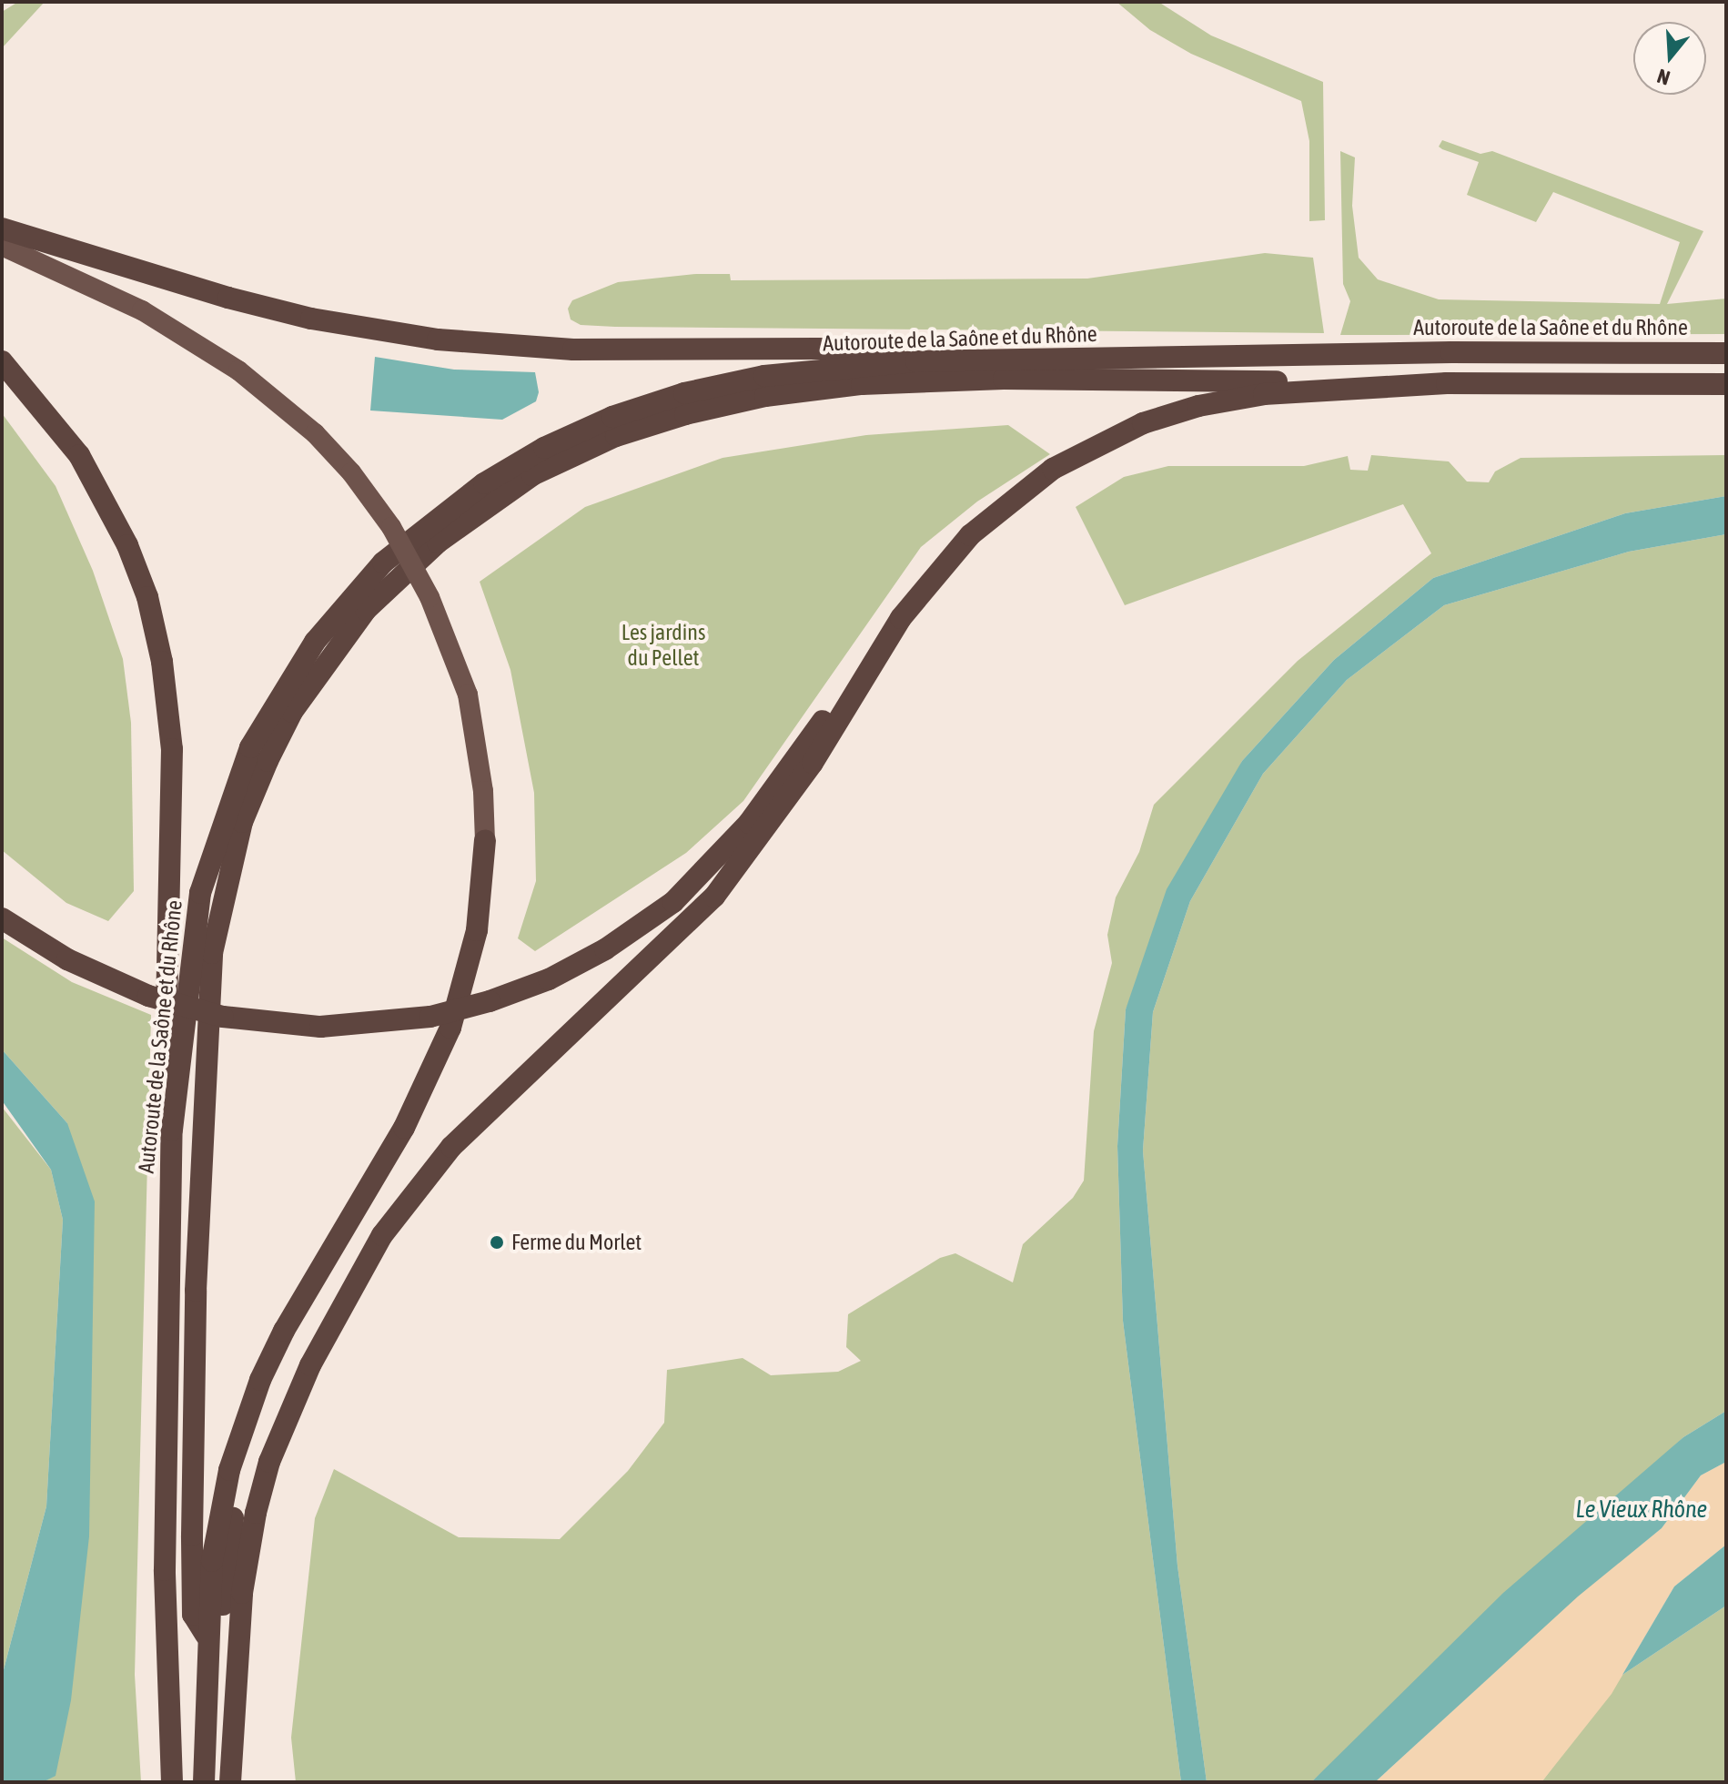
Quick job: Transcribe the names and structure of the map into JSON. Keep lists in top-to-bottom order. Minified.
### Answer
{"streets":{"highway":["Autoroute de la Saône et du Rhône"]},"water":["Le Vieux Rhône"],"parks":["Les jardins du Pellet"],"places":["Ferme du Morlet"],"north":"bottom"}
